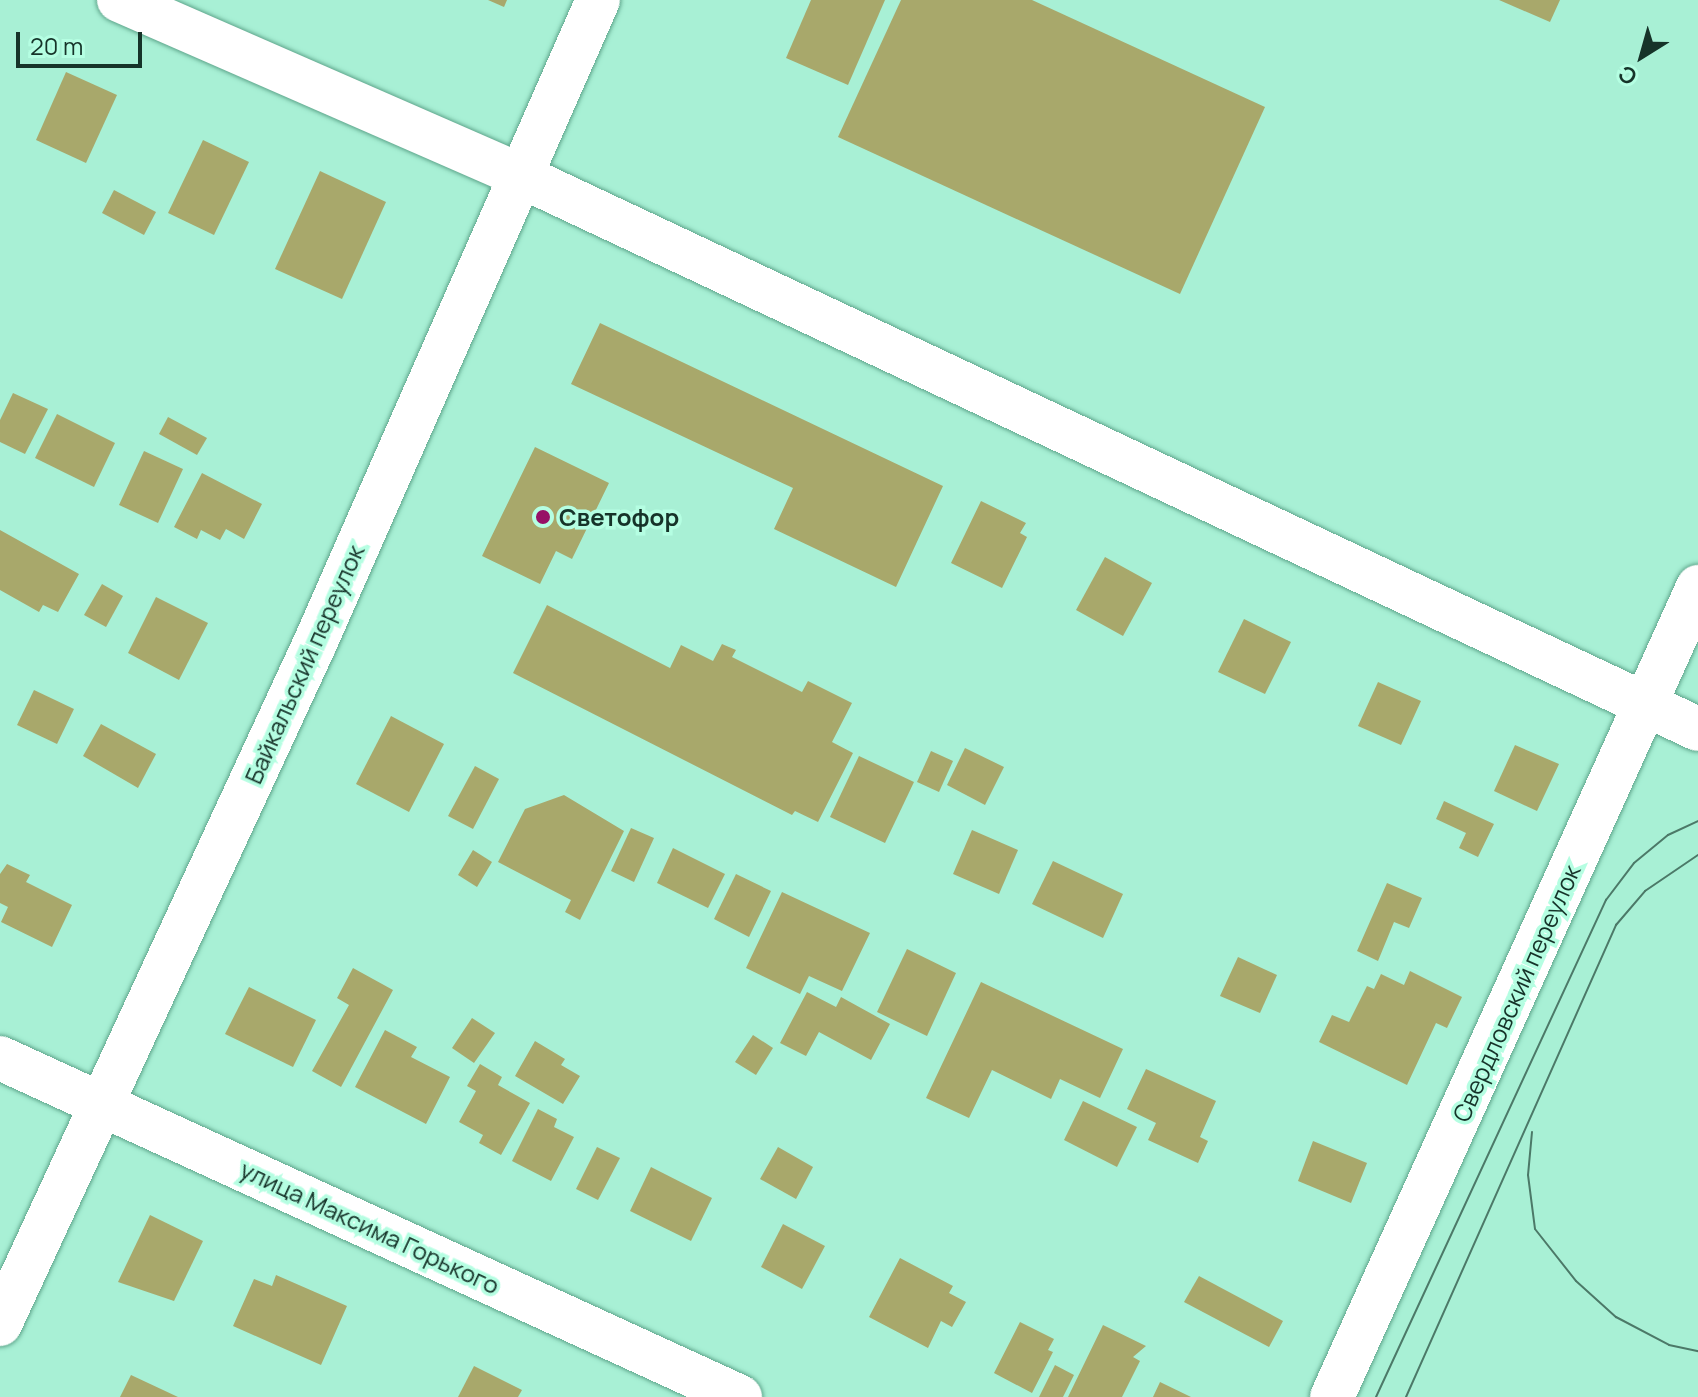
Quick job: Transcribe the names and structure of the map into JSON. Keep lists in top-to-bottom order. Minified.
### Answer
{"streets":{"street":["Байкальский переулок","Свердловский переулок","улица Максима Горького"]},"crossings":[["Байкальский переулок","улица Максима Горького"]],"places":["Светофор"],"scale_bar":"20 m","north":"bottom left"}
